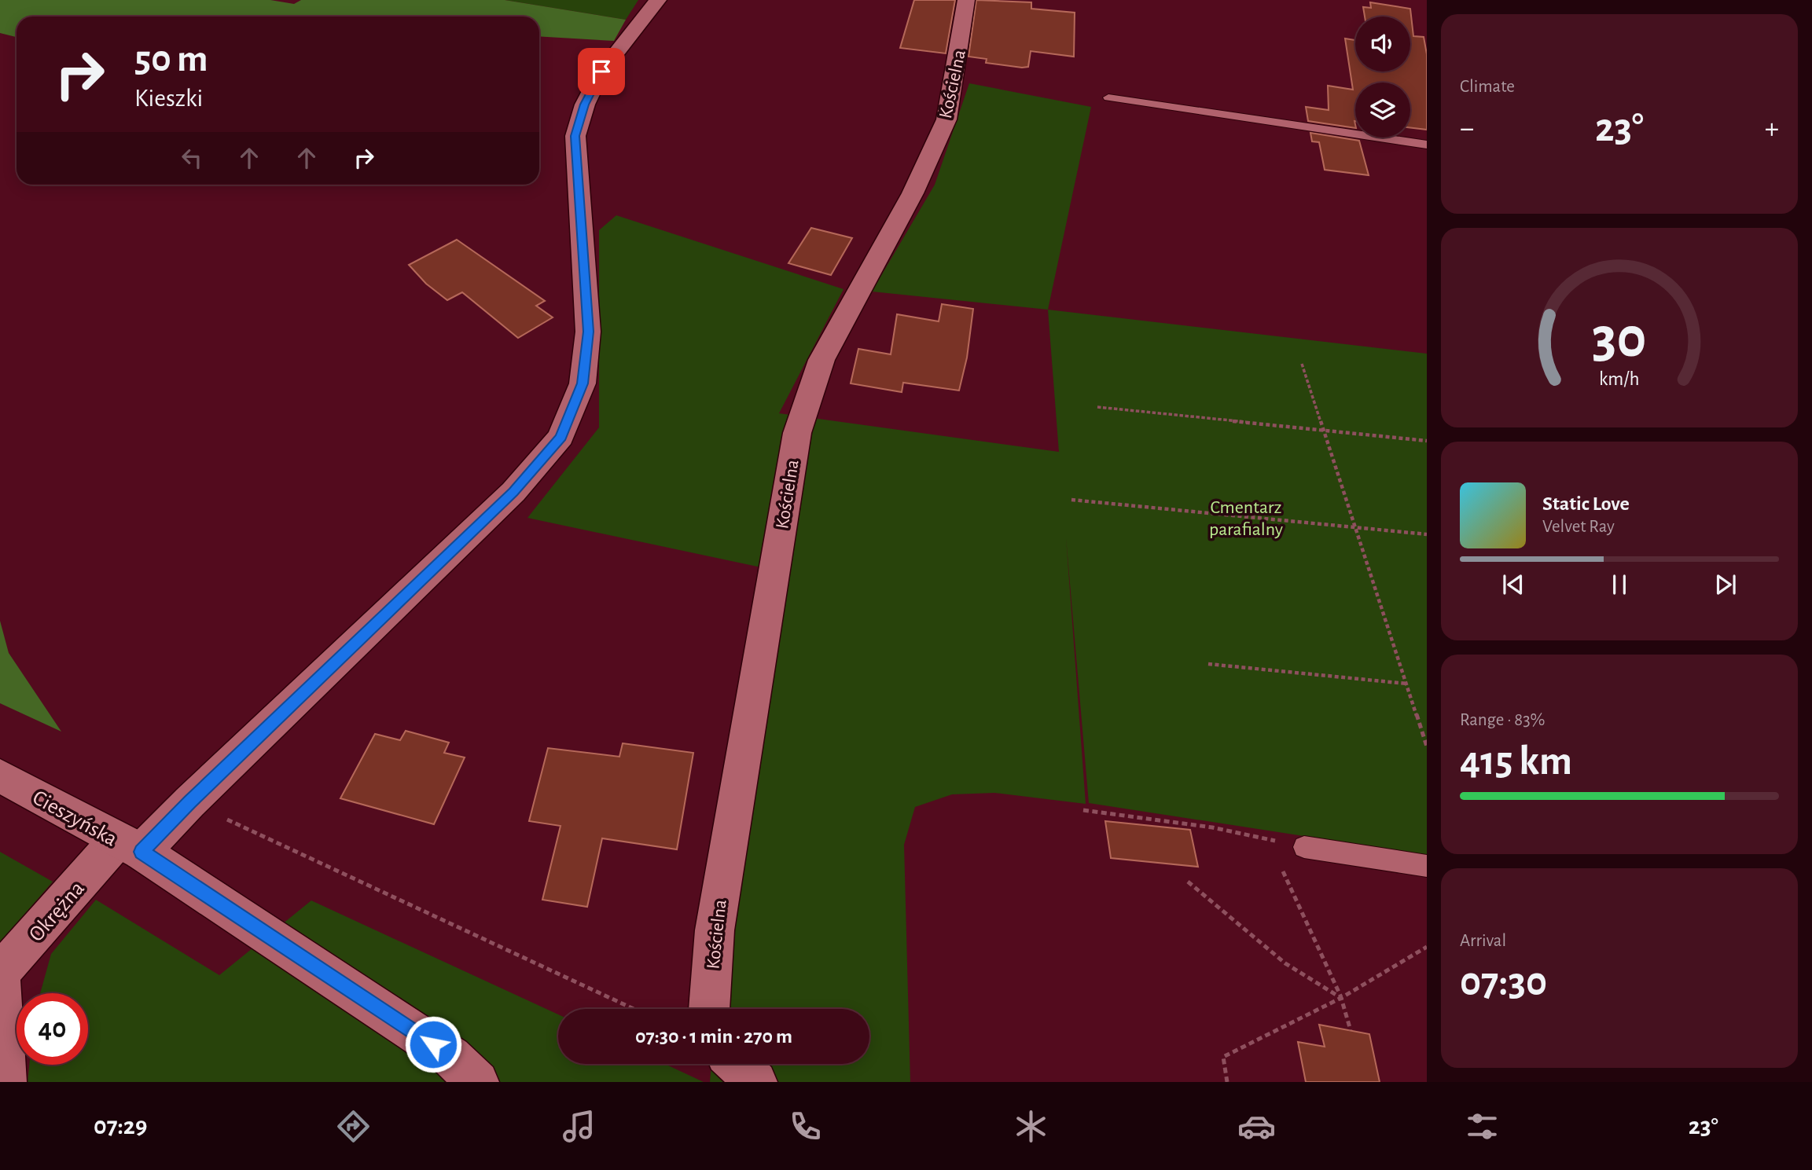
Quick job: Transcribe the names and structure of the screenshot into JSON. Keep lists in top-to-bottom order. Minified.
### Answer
{"streets":{"street":["Kościelna","Cieszyńska","Okrężna"]},"crossings":[["Cieszyńska","Okrężna"]],"parks":["Cmentarz parafialny"],"page":{"tile":["Climate",["Range · 83%","415 km"],["Arrival","07:30"]],"turn":["50 m","Kieszki"],"heat":["−","23°","+"],"song":["Static Love","Velvet Ray"],"limit":"40","trip":"07:30 · 1 min · 270 m","tabs":["07:29","23°"],"gauge":["30","km/h"]}}
